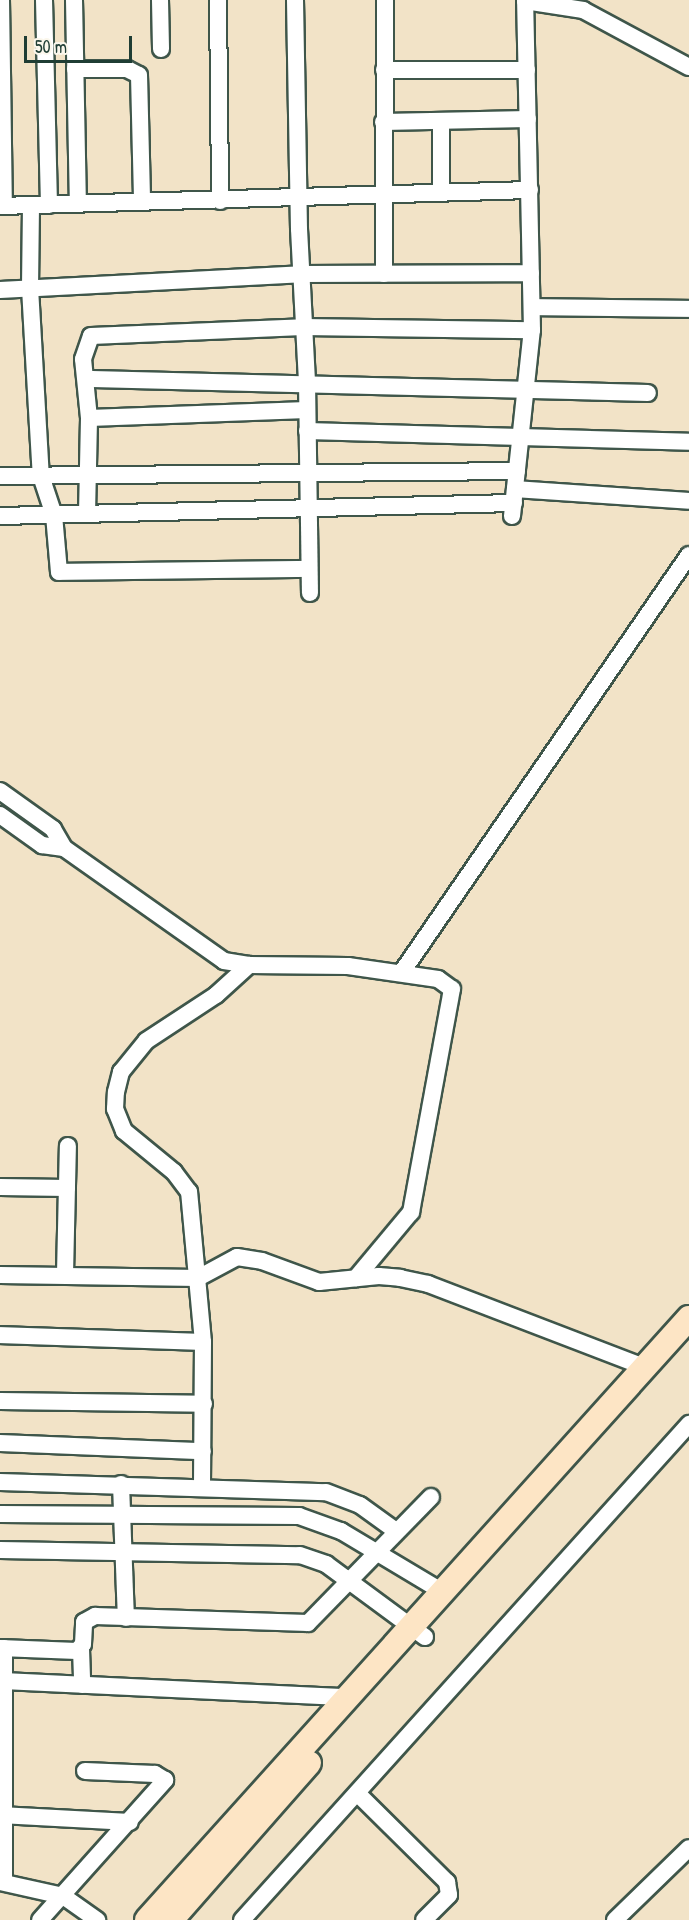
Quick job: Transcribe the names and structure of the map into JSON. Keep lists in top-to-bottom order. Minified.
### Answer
{"scale_bar":"50 m"}
